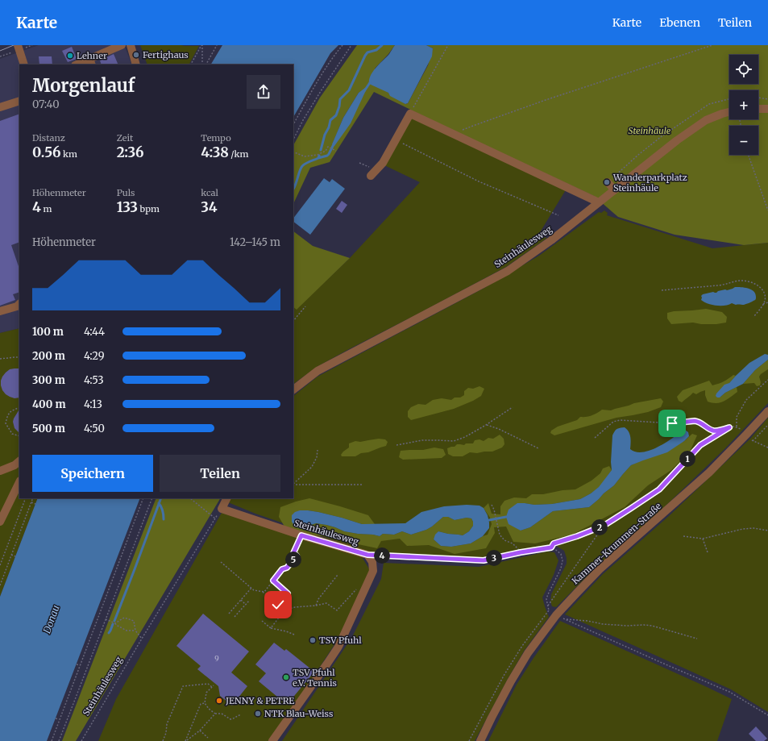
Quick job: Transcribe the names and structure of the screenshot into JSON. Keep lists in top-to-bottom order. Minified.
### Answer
{"streets":{"street":["Steinhäulesweg","Kammer-Krummen-Straße"]},"water":["Donau"],"parks":["Steinhäule"],"places":["Fertighaus","Lehner","Wanderparkplatz Steinhäule","TSV Pfuhl","TSV Pfuhl e.V. Tennis","JENNY & PETRE","NTK Blau-Weiss"],"house_numbers":["9"],"page":{"header":"Karte","nav":["Karte","Ebenen","Teilen"],"map_buttons":["+","−"],"heading":["Morgenlauf","07:40"],"stats":[["Distanz","0.56 km"],["Zeit","2:36"],["Tempo","4:38 /km"],["Höhenmeter","4 m"],["Puls","133 bpm"],["kcal","34"]],"chart":["Höhenmeter","142–145 m"],"list":[{"name":"100 m","note":"4:44"},{"name":"200 m","note":"4:29"},{"name":"300 m","note":"4:53"},{"name":"400 m","note":"4:13"},{"name":"500 m","note":"4:50"}],"buttons":["Speichern","Teilen"],"pins":["1","2","4","3","5"]}}
